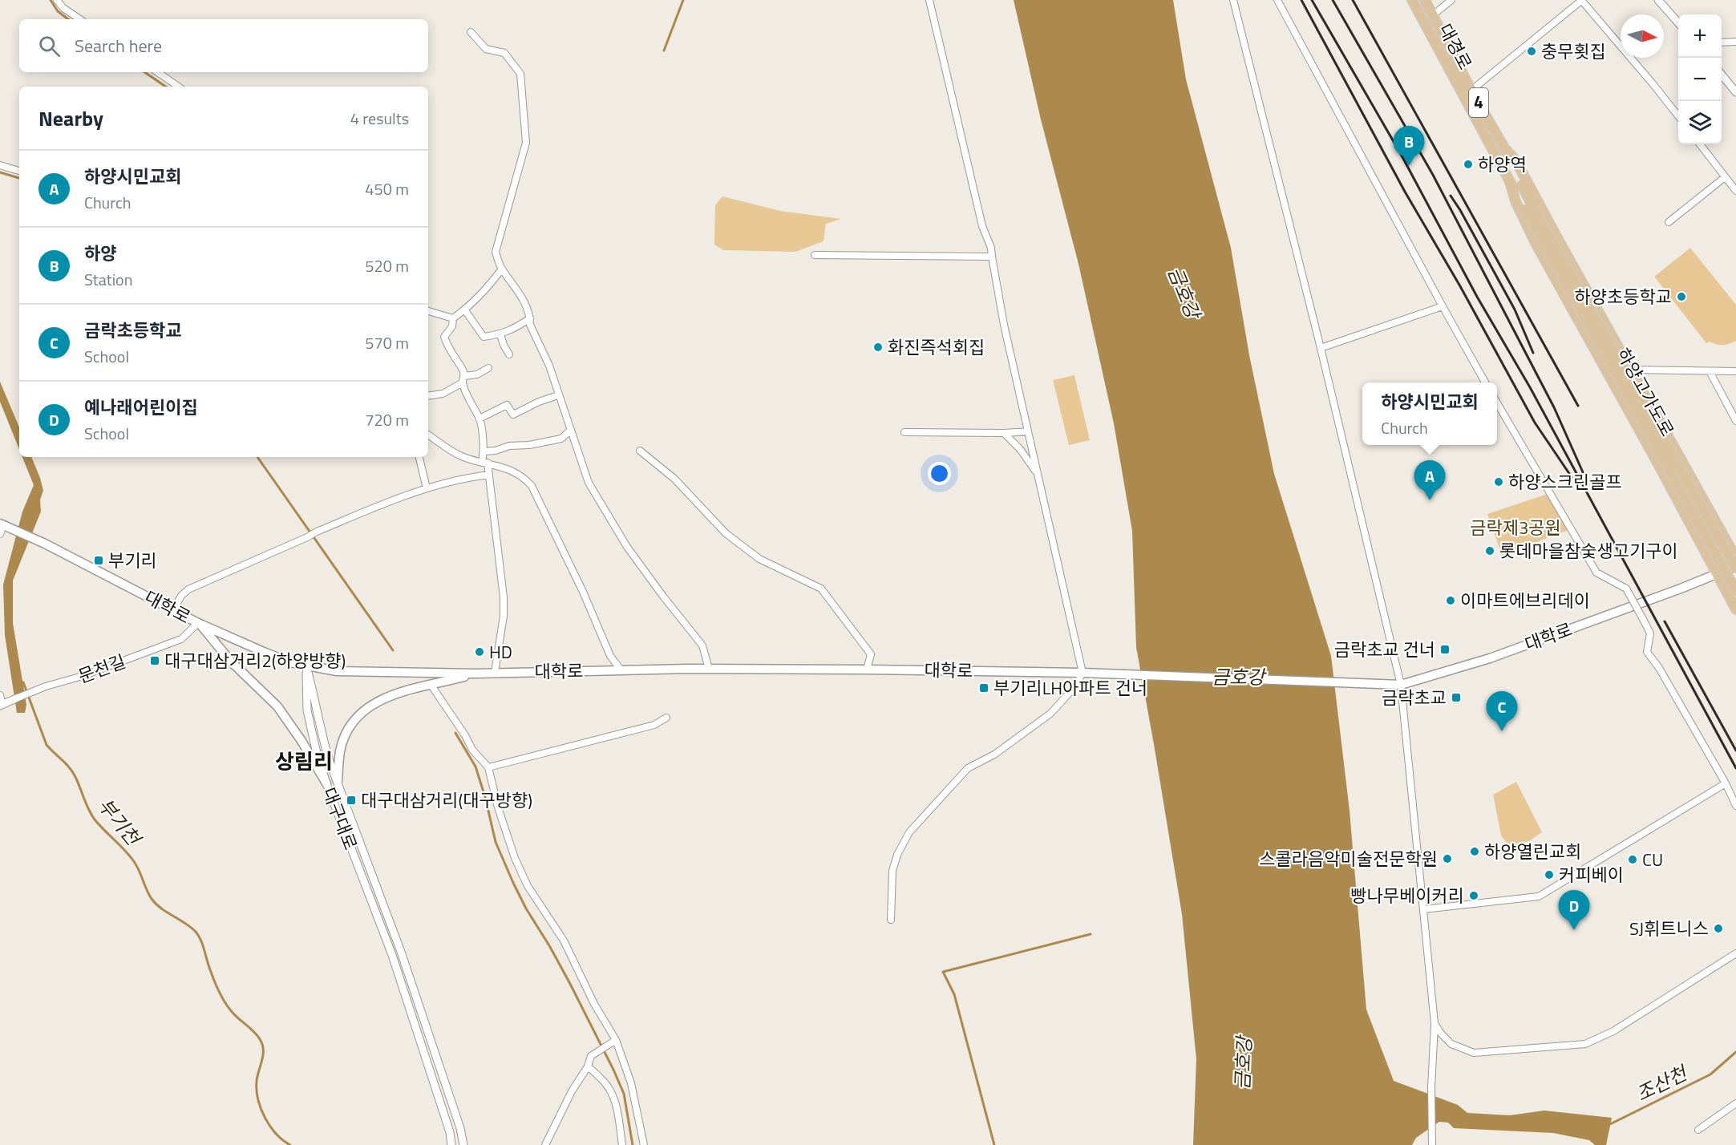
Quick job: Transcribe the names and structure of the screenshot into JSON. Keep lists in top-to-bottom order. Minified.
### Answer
{"streets":{"main road":["대경로","4","하양고가도로","대학로"],"street":["문천길","대구대로"]},"crossings":[["대경로","하양고가도로"],["하양고가도로","대학로"],["대학로","문천길"],["대학로","대구대로"]],"districts":["상림리"],"water":["금호강","부기천","조산천"],"parks":["금락제3공원"],"places":{"other":["충무횟집","하양역","하양초등학교","화진즉석회집","하양스크린골프","롯데마을참숯생고기구이","이마트에브리데이","HD","하양열린교회","스콜라음악미술전문학원","CU","커피베이","빵나무베이커리","SJ휘트니스"],"transit":["부기리","금락초교 건너","대구대삼거리2(하양방향)","부기리LH아파트 건너","금락초교","대구대삼거리(대구방향)"]},"north":"right","page":{"map_buttons":["+","−"],"search":"Search here","heading":["Nearby","4 results"],"pins":["B","A","C","D"],"list":[{"mark":"A","name":"하양시민교회","note":"Church","value":"450 m"},{"mark":"B","name":"하양","note":"Station","value":"520 m"},{"mark":"C","name":"금락초등학교","note":"School","value":"570 m"},{"mark":"D","name":"예나래어린이집","note":"School","value":"720 m"}],"popup":["하양시민교회","Church"]}}
